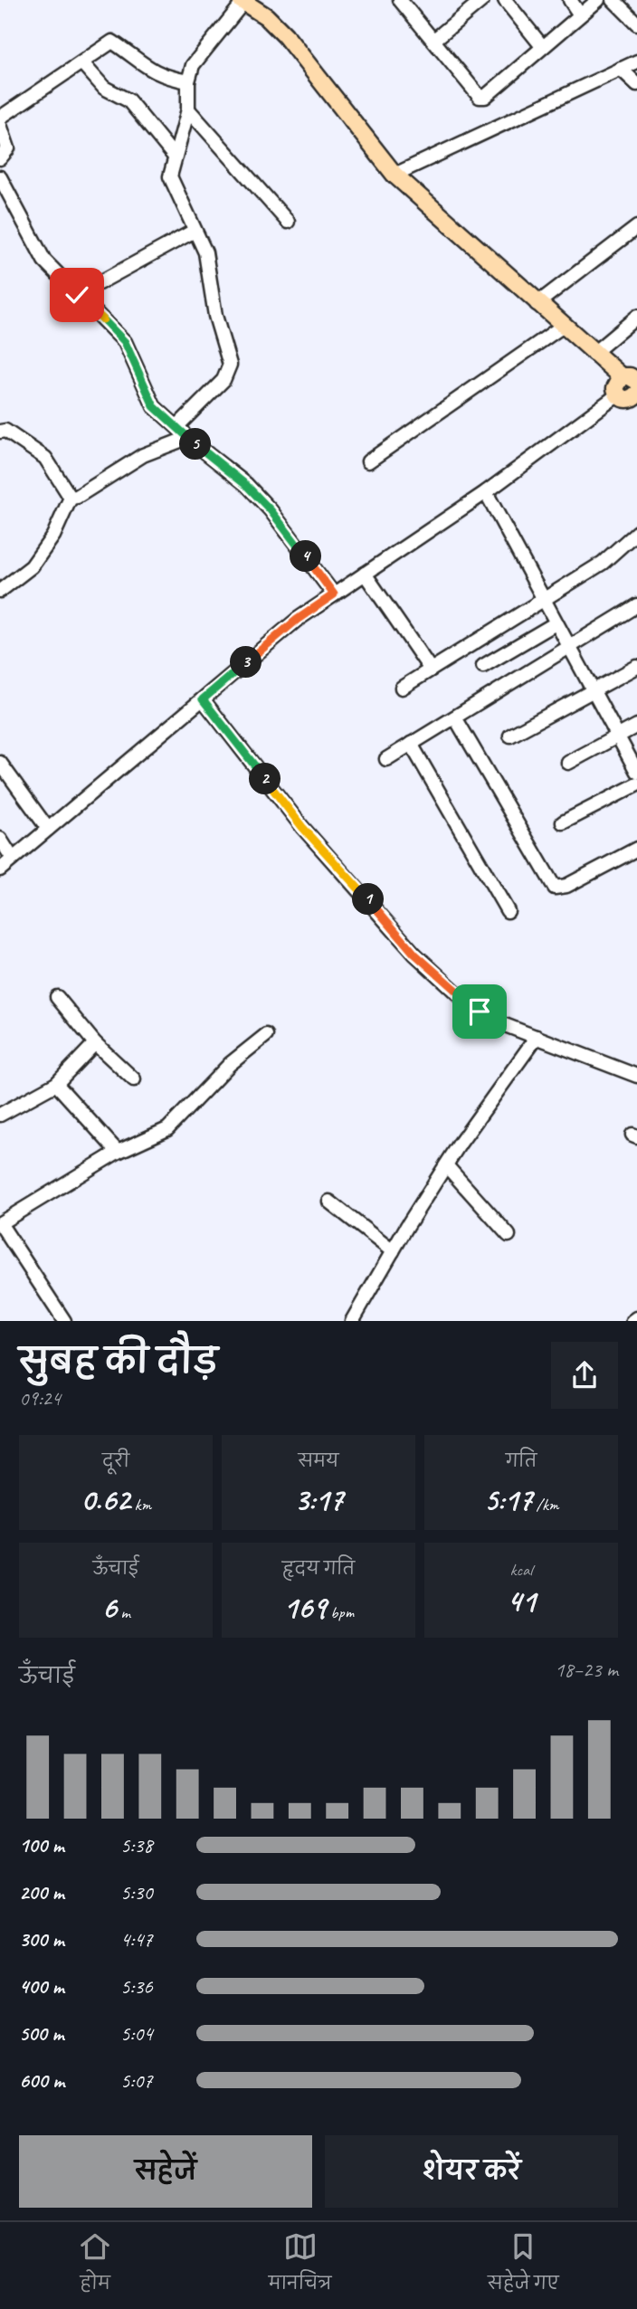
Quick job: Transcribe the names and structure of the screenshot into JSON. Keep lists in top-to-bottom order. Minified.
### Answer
{"page":{"pins":["5","4","3","2","1"],"heading":["सुबह की दौड़","09:24"],"stats":[["दूरी","0.62 km"],["समय","3:17"],["गति","5:17 /km"],["ऊँचाई","6 m"],["हृदय गति","169 bpm"],["kcal","41"]],"chart":["ऊँचाई","18–23 m"],"list":[{"name":"100 m","note":"5:38"},{"name":"200 m","note":"5:30"},{"name":"300 m","note":"4:47"},{"name":"400 m","note":"5:36"},{"name":"500 m","note":"5:04"},{"name":"600 m","note":"5:07"}],"buttons":["सहेजें","शेयर करें"],"tabs":["होम","मानचित्र","सहेजे गए"]}}
